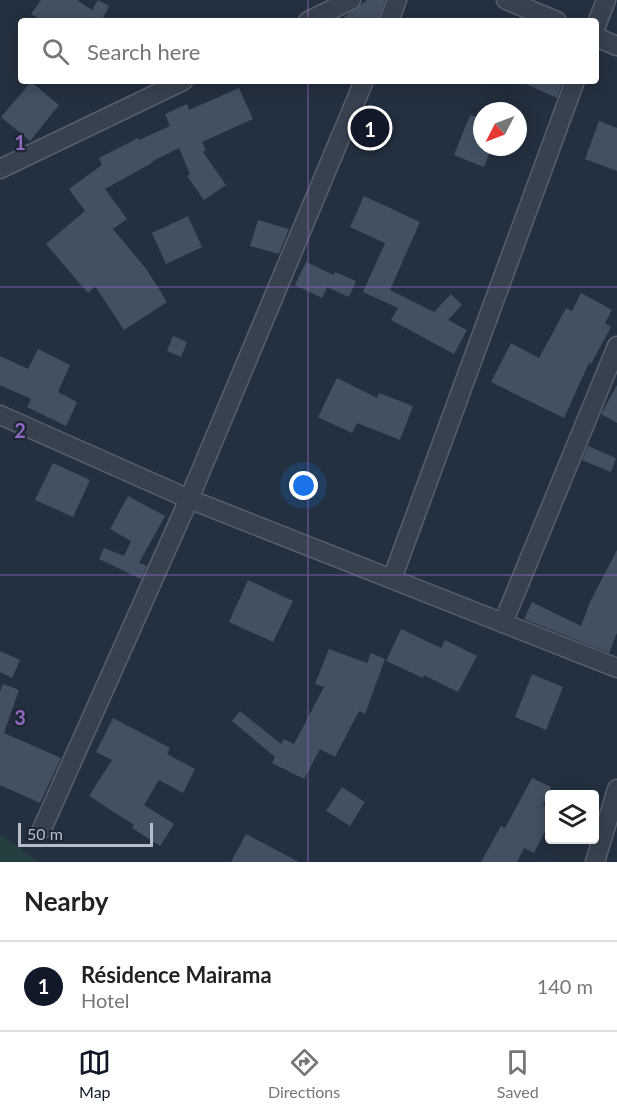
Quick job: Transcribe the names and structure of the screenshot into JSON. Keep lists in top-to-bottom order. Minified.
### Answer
{"scale_bar":"50 m","north":"bottom left","page":{"search":"Search here","pins":"1","scale":"50 m","heading":"Nearby","list":[{"mark":"1","name":"Résidence Mairama","note":"Hotel","value":"140 m"}],"nav":["Map","Directions","Saved"]},"grid":{"rows":["1","2","3"]}}
